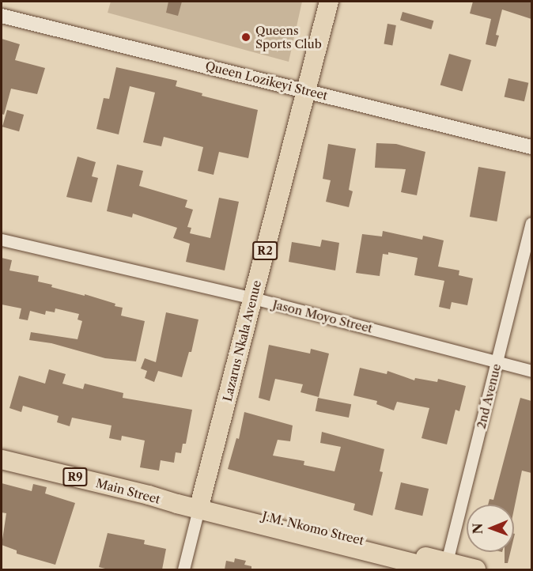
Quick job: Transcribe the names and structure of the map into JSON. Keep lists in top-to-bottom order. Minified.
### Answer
{"streets":{"highway":["R2","Lazarus Nkala Avenue","R9","Main Street","J.M. Nkomo Street"],"street":["Queen Lozikeyi Street","Jason Moyo Street","2nd Avenue"]},"crossings":[["Queen Lozikeyi Street","Lazarus Nkala Avenue"],["Jason Moyo Street","Lazarus Nkala Avenue"],["Jason Moyo Street","2nd Avenue"],["Lazarus Nkala Avenue","Main Street"],["Lazarus Nkala Avenue","J.M. Nkomo Street"],["2nd Avenue","J.M. Nkomo Street"],["Main Street","J.M. Nkomo Street"]],"places":["Queens Sports Club"],"north":"left"}
